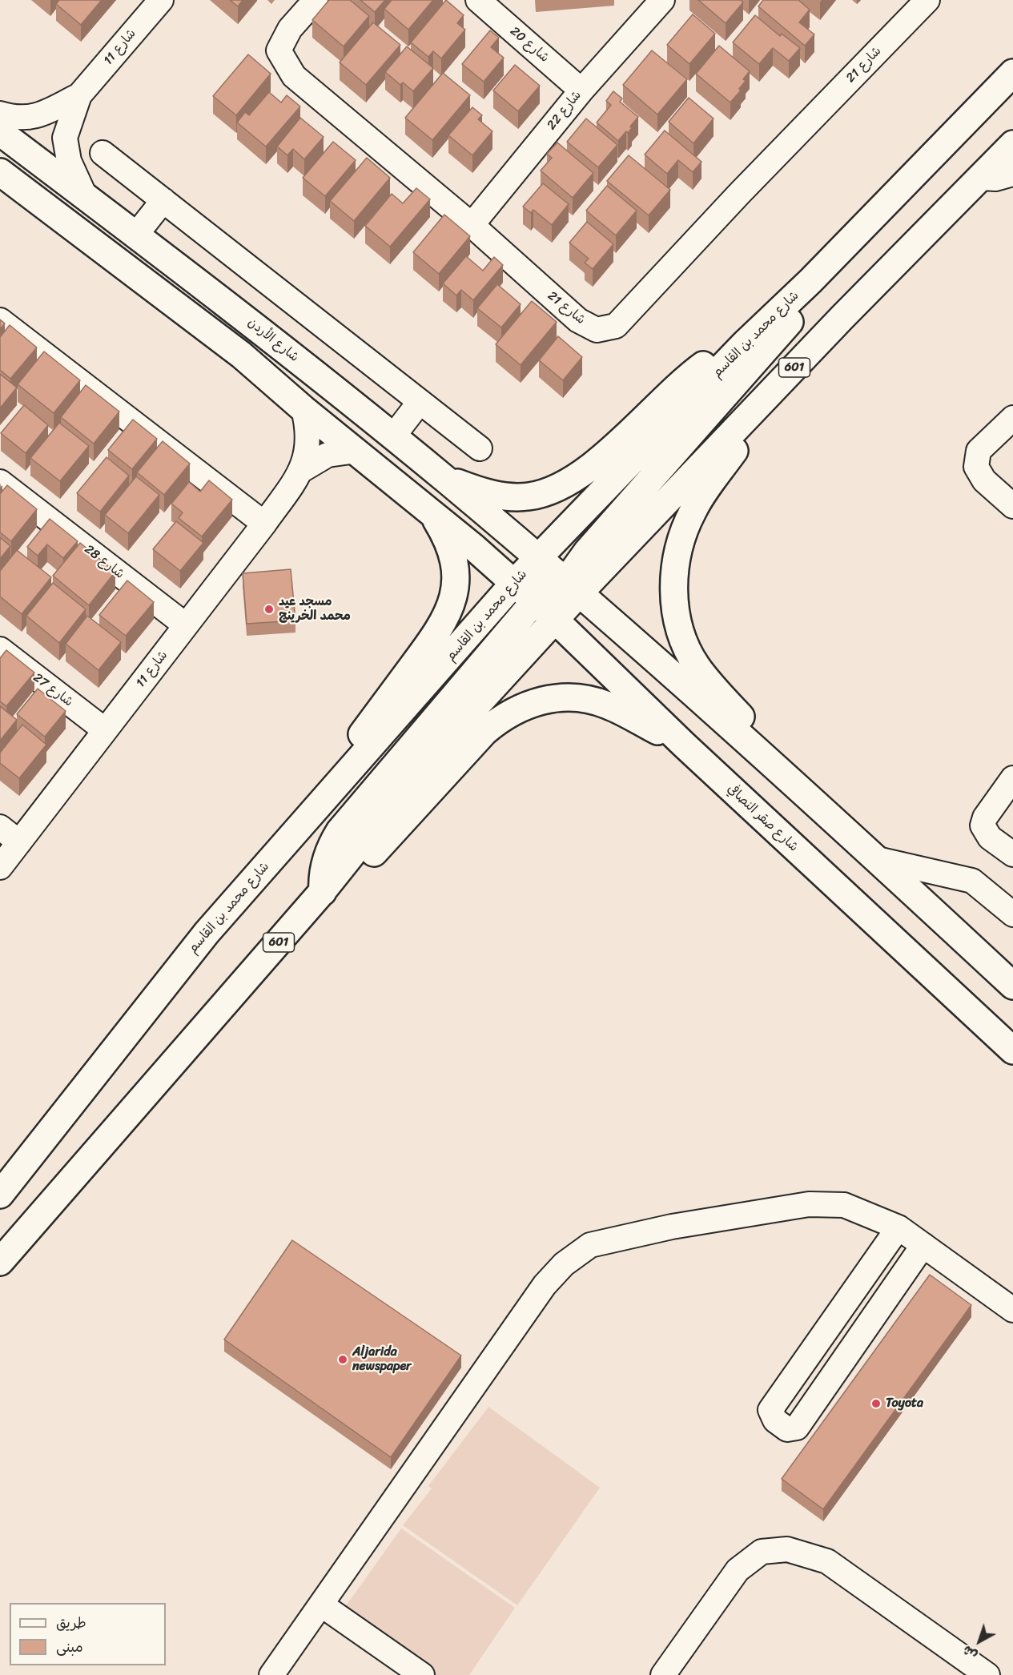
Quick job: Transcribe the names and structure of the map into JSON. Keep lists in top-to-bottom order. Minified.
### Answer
{"streets":{"main road":["شارع محمد بن القاسم","شارع الأردن","601","شارع صقر النصافي"],"street":["شارع 20","شارع 11","شارع 21","شارع 22","شارع 28","شارع 27"]},"crossings":[["شارع 20","شارع 22"],["شارع 11","شارع الأردن"],["شارع 11","شارع 28"],["شارع 11","شارع 27"],["شارع 21","شارع 22"],["شارع محمد بن القاسم","شارع الأردن"],["شارع محمد بن القاسم","شارع صقر النصافي"],["601","شارع صقر النصافي"]],"places":["مسجد عيد محمد الخرينج","Aljarida newspaper","Toyota"],"legend":["طريق","مبنى"],"north":"bottom left"}
